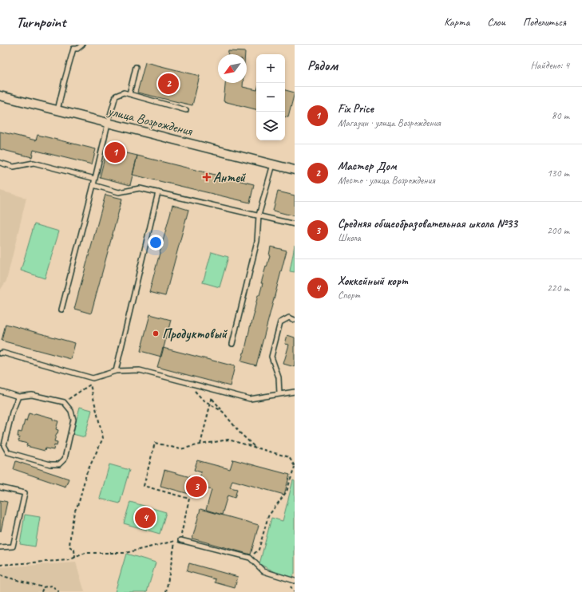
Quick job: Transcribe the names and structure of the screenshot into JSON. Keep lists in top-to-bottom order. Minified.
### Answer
{"streets":{"street":["улица Возрождения"]},"places":{"health":["Антей"],"other":["Продуктовый"]},"north":"bottom left","page":{"header":"Turnpoint","nav":["Карта","Слои","Поделиться"],"heading":["Рядом","Найдено: 4"],"map_buttons":["+","−"],"pins":["2","1","3","4"],"list":[{"mark":"1","name":"Fix Price","note":"Магазин · улица Возрождения","value":"80 m"},{"mark":"2","name":"Мастер Дом","note":"Место · улица Возрождения","value":"130 m"},{"mark":"3","name":"Средняя общеобразовательная школа №33","note":"Школа","value":"200 m"},{"mark":"4","name":"Хоккейный корт","note":"Спорт","value":"220 m"}]}}
